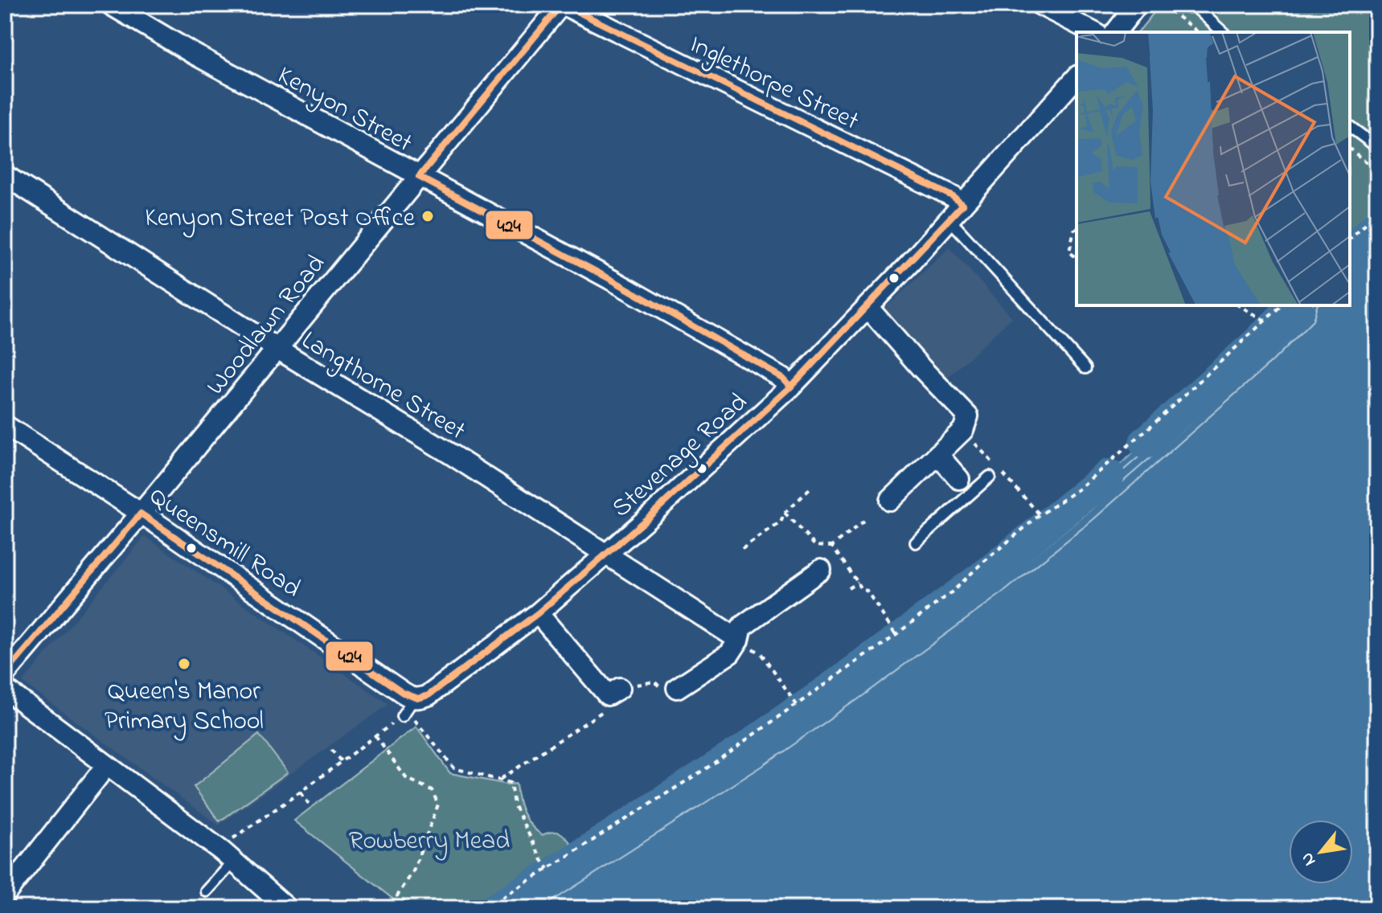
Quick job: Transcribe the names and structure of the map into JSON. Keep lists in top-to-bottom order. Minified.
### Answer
{"streets":{"street":["Inglethorpe Street","Kenyon Street","Woodlawn Road","Langthorne Street","Stevenage Road","Queensmill Road"]},"crossings":[["Inglethorpe Street","Woodlawn Road"],["Inglethorpe Street","Stevenage Road"],["Kenyon Street","Woodlawn Road"],["Kenyon Street","Stevenage Road"],["Woodlawn Road","Langthorne Street"],["Woodlawn Road","Queensmill Road"],["Langthorne Street","Stevenage Road"],["Stevenage Road","Queensmill Road"]],"parks":["Rowberry Mead"],"places":["Kenyon Street Post Office","Queen's Manor Primary School"],"lines":["transit line 424"],"north":"bottom left"}
